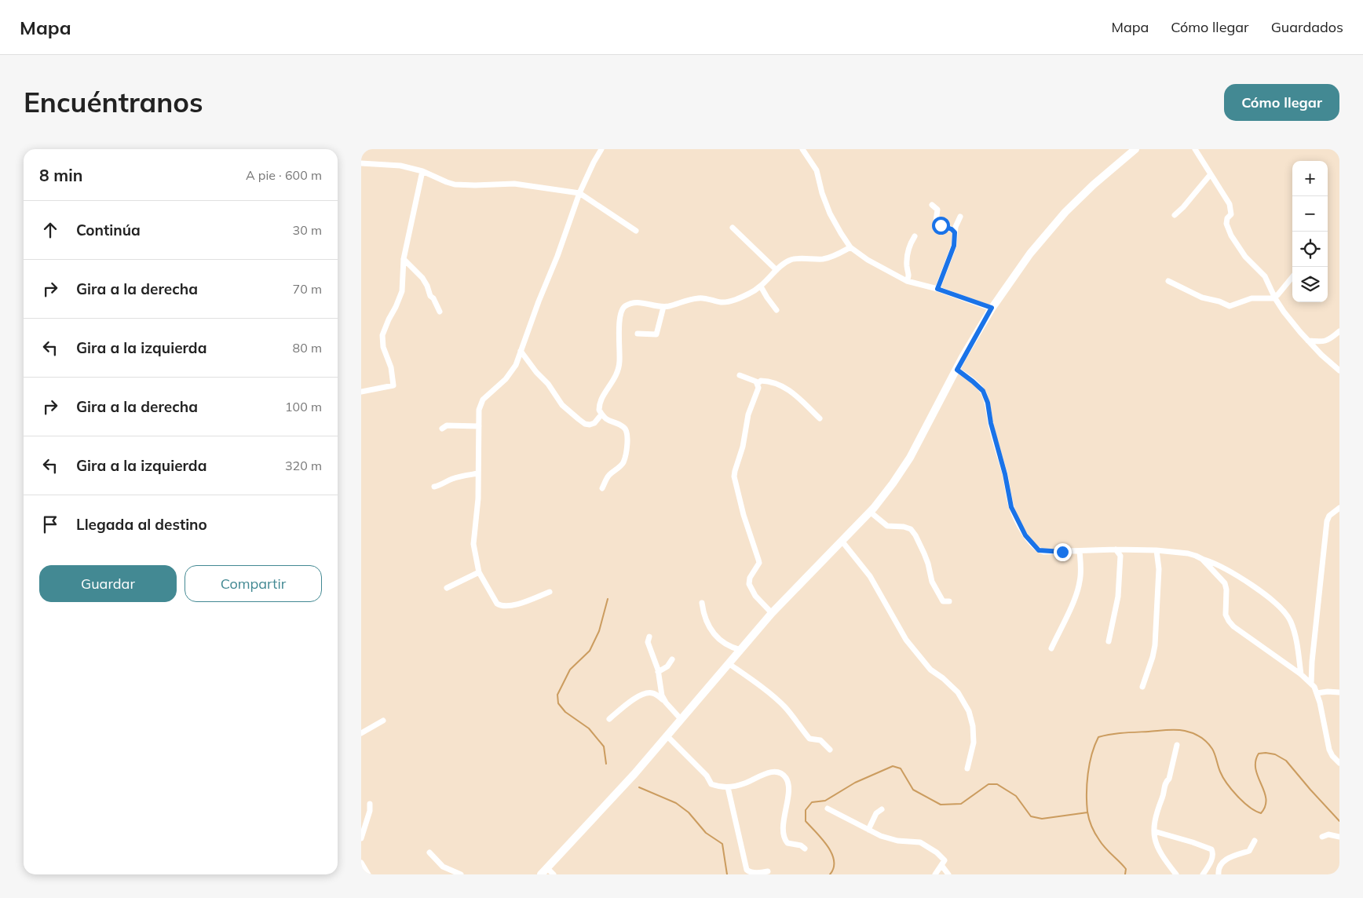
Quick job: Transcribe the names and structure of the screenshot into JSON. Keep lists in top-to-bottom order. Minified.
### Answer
{"page":{"header":"Mapa","nav":["Mapa","Cómo llegar","Guardados"],"buttons":["Cómo llegar",["Guardar","Compartir"]],"title":"Encuéntranos","heading":["8 min","A pie · 600 m"],"map_buttons":["+","−"],"list":[["Continúa","30 m"],["Gira a la derecha","70 m"],["Gira a la izquierda","80 m"],["Gira a la derecha","100 m"],["Gira a la izquierda","320 m"],"Llegada al destino"]}}
